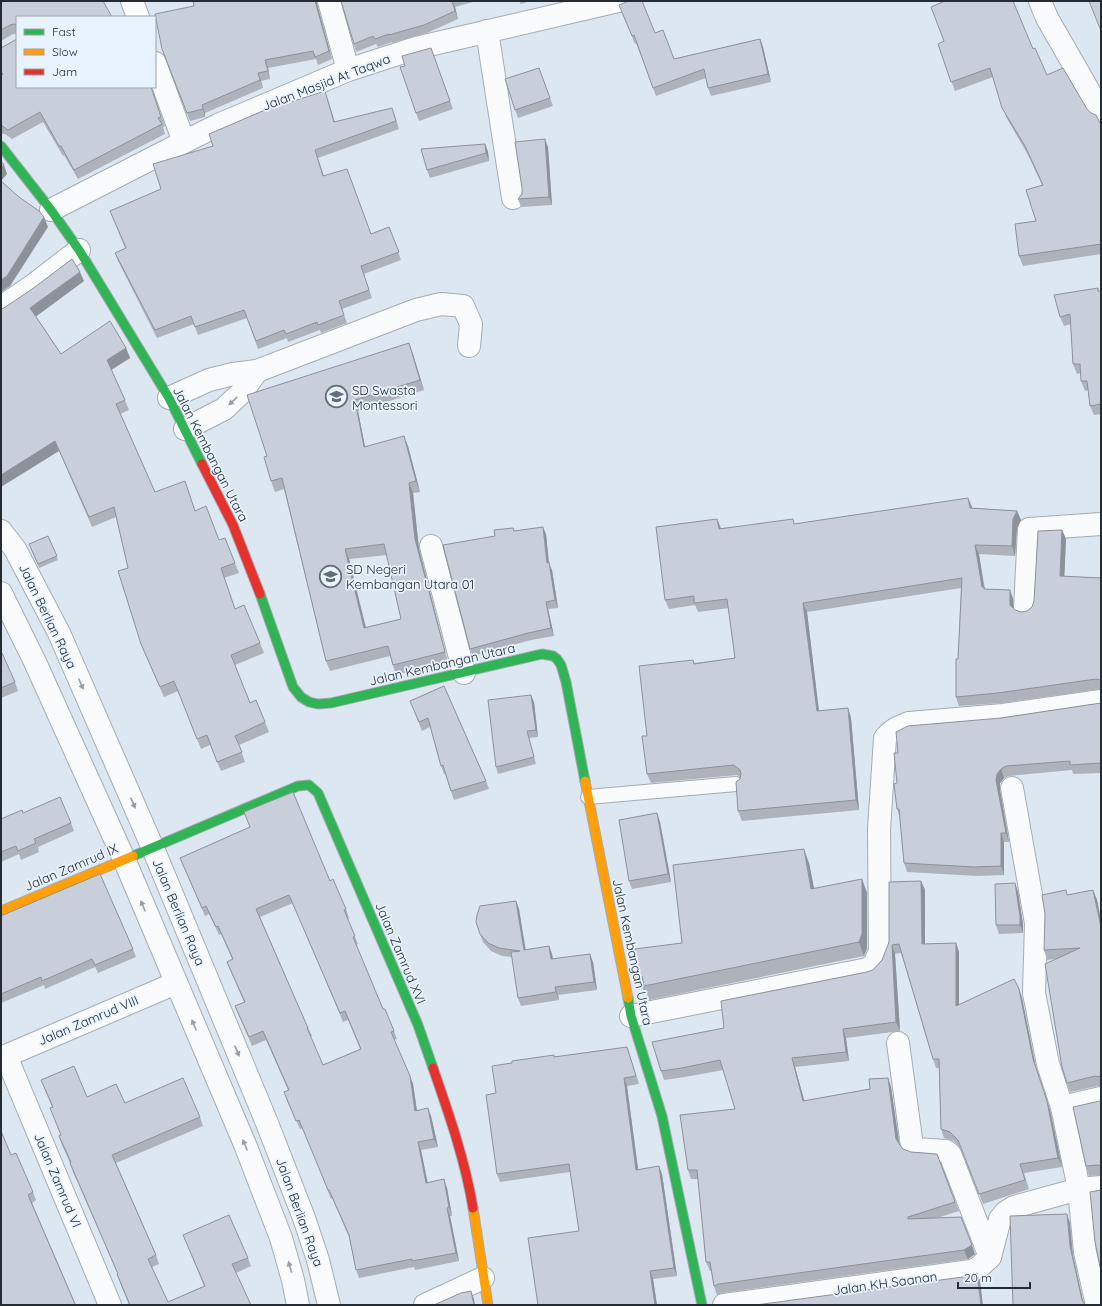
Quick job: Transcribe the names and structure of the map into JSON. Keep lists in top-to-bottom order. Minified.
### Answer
{"streets":{"street":["Jalan Masjid At Taqwa","Jalan Kembangan Utara","Jalan Berlian Raya","Jalan Zamrud IX","Jalan Zamrud XVI","Jalan Zamrud VIII","Jalan Zamrud VI","Jalan KH Saanan"]},"crossings":[["Jalan Masjid At Taqwa","Jalan Kembangan Utara"],["Jalan Berlian Raya","Jalan Zamrud IX"],["Jalan Berlian Raya","Jalan Zamrud XVI"],["Jalan Berlian Raya","Jalan Zamrud VIII"],["Jalan Zamrud IX","Jalan Zamrud XVI"],["Jalan Zamrud VIII","Jalan Zamrud VI"]],"places":{"school or university":["SD Swasta Montessori","SD Negeri Kembangan Utara 01"]},"legend":["Fast","Slow","Jam"],"scale_bar":"20 m"}
